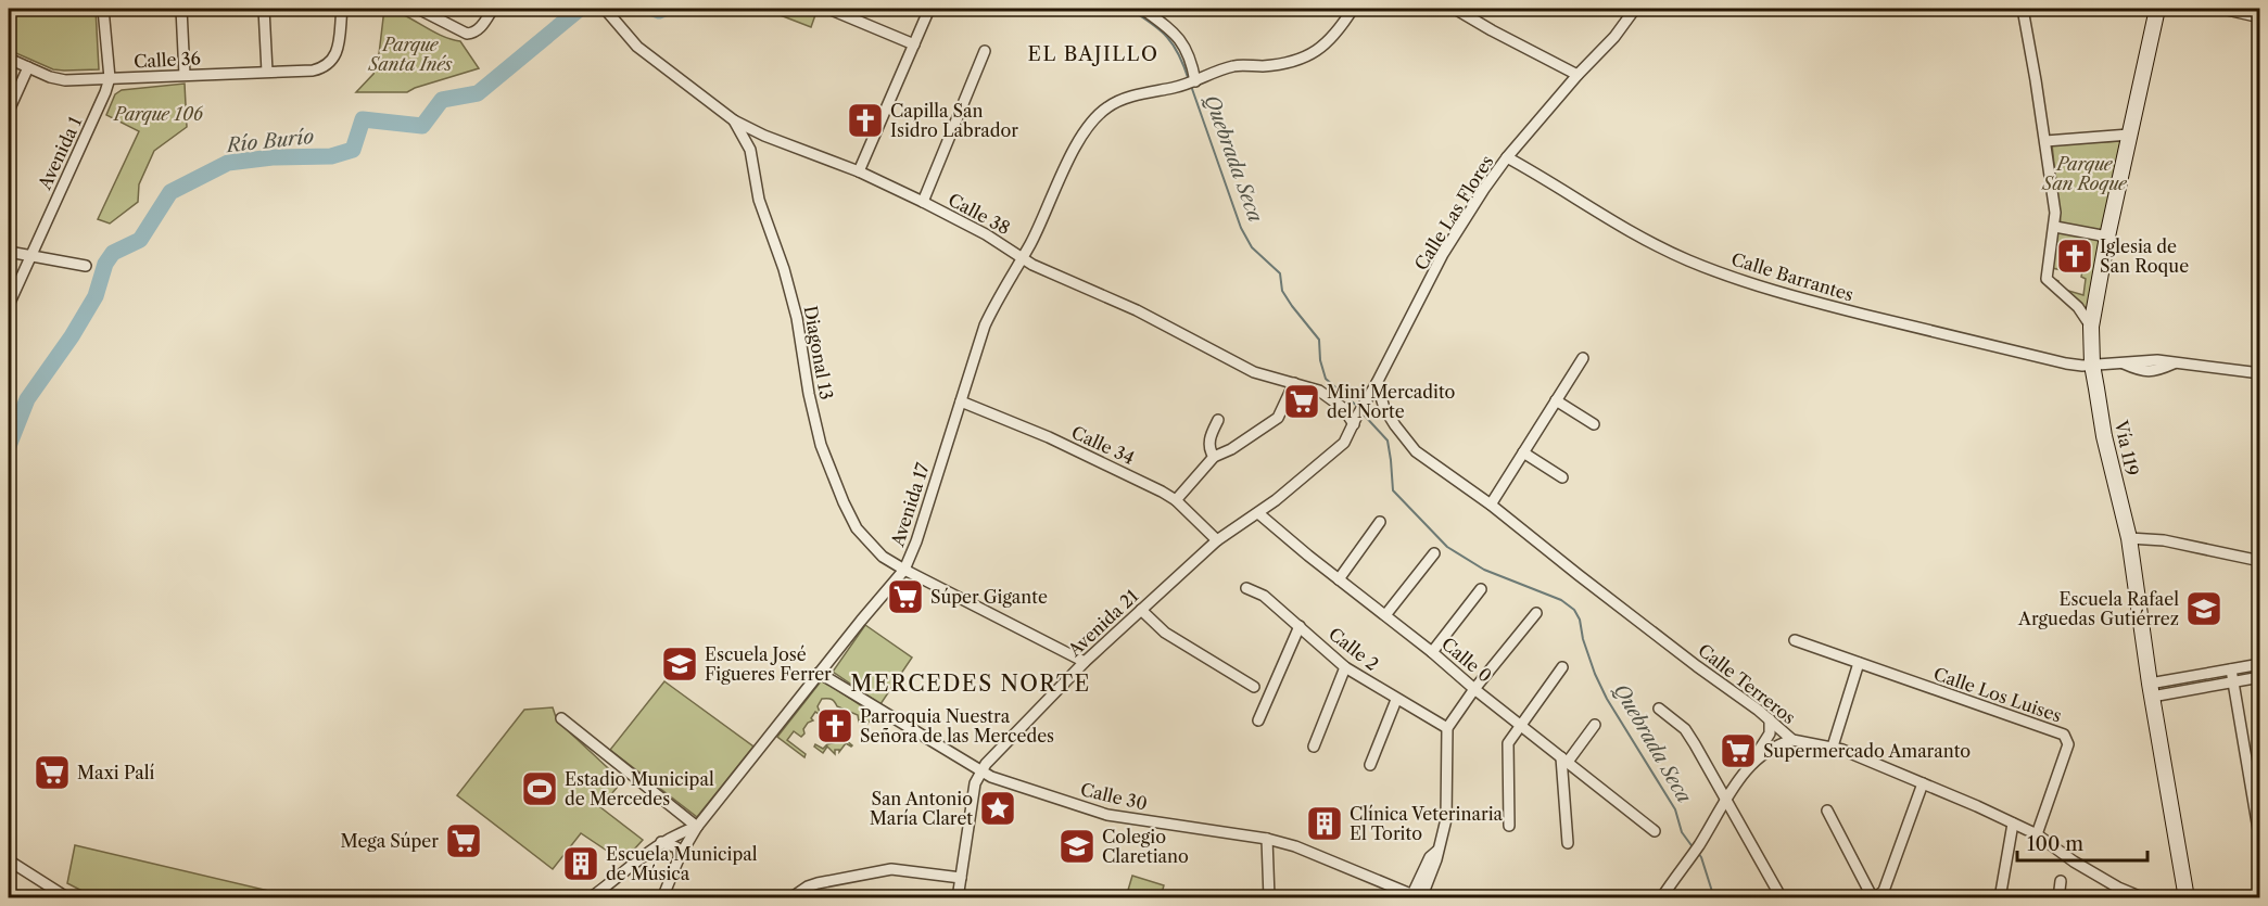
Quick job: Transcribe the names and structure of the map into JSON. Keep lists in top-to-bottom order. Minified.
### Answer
{"streets":{"main road":["Vía 119"],"street":["Calle 36","Avenida 1","Calle Las Flores","Calle 38","Calle Barrantes","Diagonal 13","Calle 34","Avenida 17","Avenida 21","Calle 2","Calle 0","Calle Terreros","Calle Los Luises","Calle 30"]},"crossings":[["Calle 36","Avenida 1"],["Calle Las Flores","Calle 38"],["Calle Las Flores","Calle Barrantes"],["Calle Las Flores","Avenida 21"],["Calle Las Flores","Calle Terreros"],["Calle 38","Diagonal 13"],["Calle 38","Avenida 17"],["Calle 38","Avenida 21"],["Calle Barrantes","Vía 119"],["Diagonal 13","Avenida 17"],["Diagonal 13","Avenida 21"],["Calle 34","Avenida 17"],["Calle 34","Avenida 21"],["Avenida 17","Calle 30"],["Avenida 21","Calle 0"],["Avenida 21","Calle 30"],["Calle Terreros","Calle Los Luises"]],"districts":["EL BAJILLO","MERCEDES NORTE"],"water":["Río Burío","Quebrada Seca"],"parks":["Parque Santa Inés","Parque 106","Parque San Roque"],"places":{"church":["Capilla San Isidro Labrador","Iglesia de San Roque","Parroquia Nuestra Señora de las Mercedes"],"supermarket":["Mini Mercadito del Norte","Súper Gigante","Supermercado Amaranto","Maxi Palí","Mega Súper"],"school or university":["Escuela Rafael Arguedas Gutiérrez","Escuela José Figueres Ferrer","Colegio Claretiano"],"sports":["Estadio Municipal de Mercedes"],"place":["San Antonio María Claret"],"building":["Clínica Veterinaria El Torito","Escuela Municipal de Música"]},"scale_bar":"100 m"}
